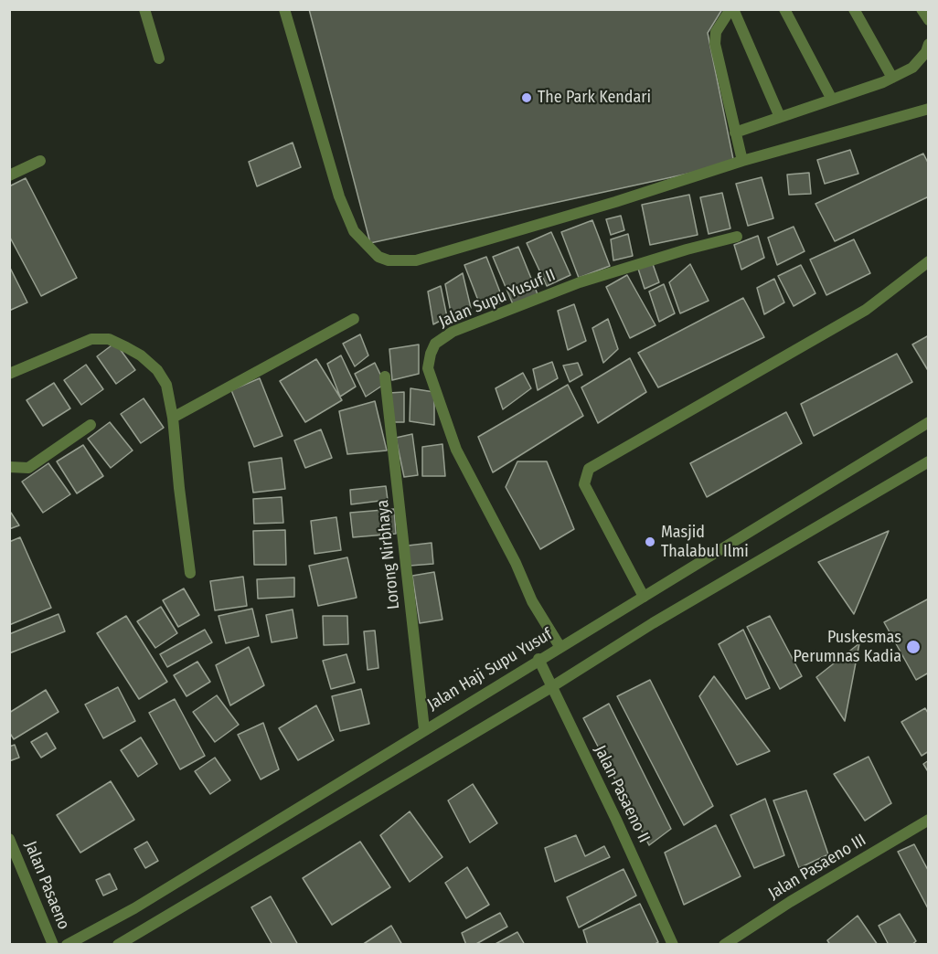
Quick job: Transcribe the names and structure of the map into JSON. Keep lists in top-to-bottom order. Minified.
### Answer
{"streets":{"street":["Jalan Supu Yusuf II","Lorong Nirbhaya","Jalan Haji Supu Yusuf","Jalan Pasaeno II","Jalan Pasaeno III","Jalan Pasaeno"]},"crossings":[["Jalan Supu Yusuf II","Jalan Haji Supu Yusuf"],["Lorong Nirbhaya","Jalan Haji Supu Yusuf"],["Jalan Haji Supu Yusuf","Jalan Pasaeno II"]],"places":["The Park Kendari","Masjid Thalabul Ilmi","Puskesmas Perumnas Kadia"]}
